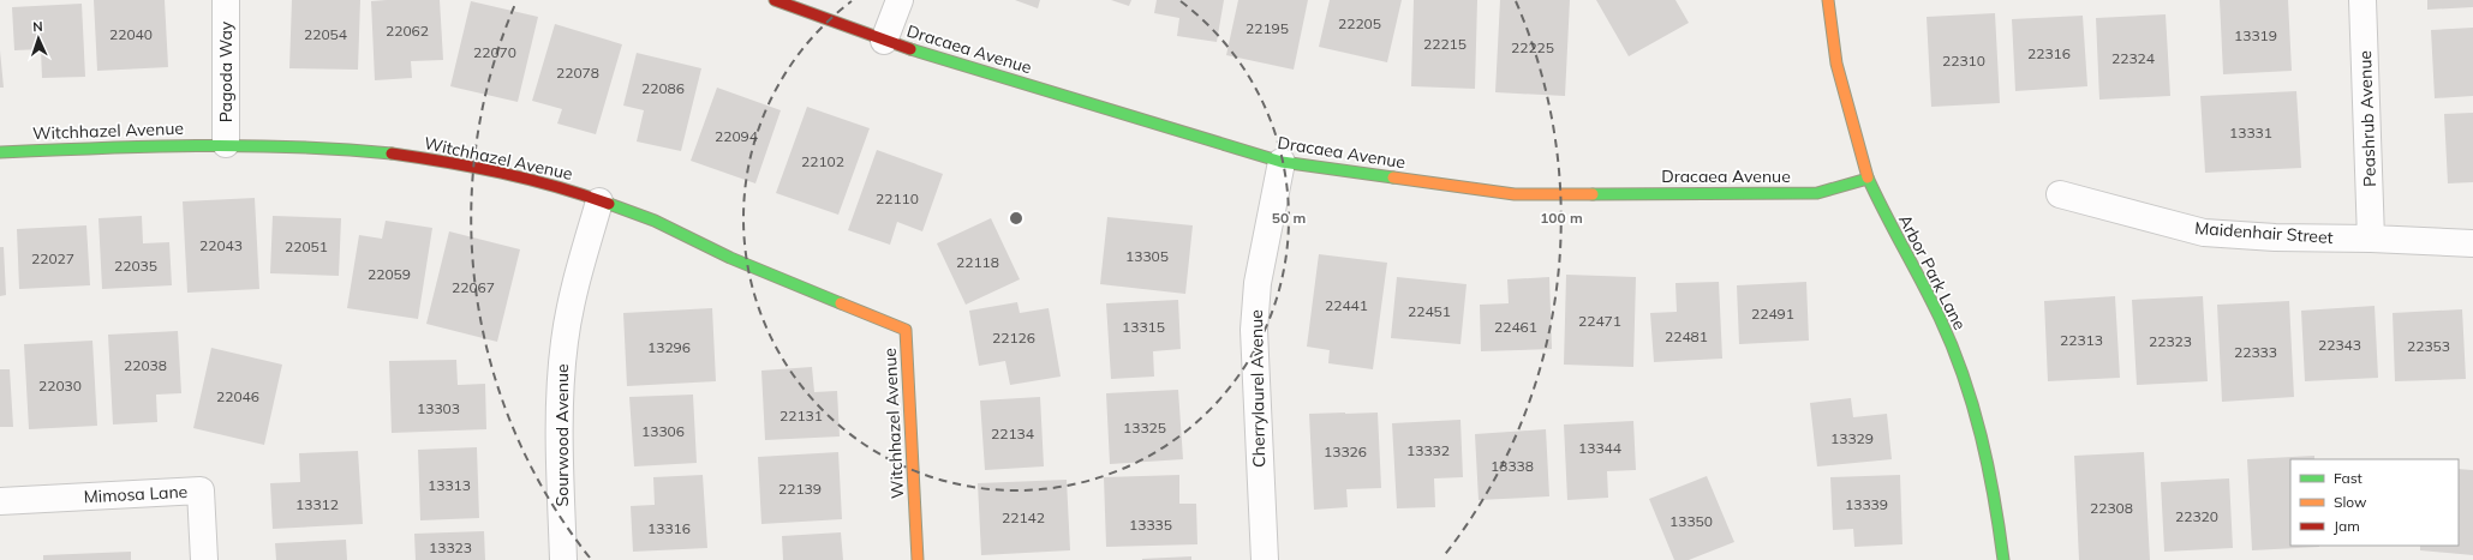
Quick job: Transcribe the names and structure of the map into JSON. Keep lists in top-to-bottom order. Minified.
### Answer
{"streets":{"street":["Dracaea Avenue","Pagoda Way","Peashrub Avenue","Witchhazel Avenue","Maidenhair Street","Arbor Park Lane","Cherrylaurel Avenue","Sourwood Avenue","Mimosa Lane"]},"crossings":[["Dracaea Avenue","Arbor Park Lane"],["Dracaea Avenue","Cherrylaurel Avenue"],["Pagoda Way","Witchhazel Avenue"],["Peashrub Avenue","Maidenhair Street"],["Witchhazel Avenue","Sourwood Avenue"]],"house_numbers":["22205","22195","22062","22040","22054","13319","22215","22225","22070","22316","22324","22310","22078","22086","13331","22094","22102","22110","22043","22051","13305","22027","22118","22035","22059","22067","22441","22451","22491","22471","13315","22461","22481","22126","22313","22323","22343","22353","13296","22333","22038","22030","22046","13303","22131","13325","13306","22134","13329","13344","13332","13326","13338","13313","22139","13312","13339","22308","22320","22142","13350","13335","13316","13323"],"legend":["Fast","Slow","Jam"],"north":"top","rings":["50 m","100 m"]}
